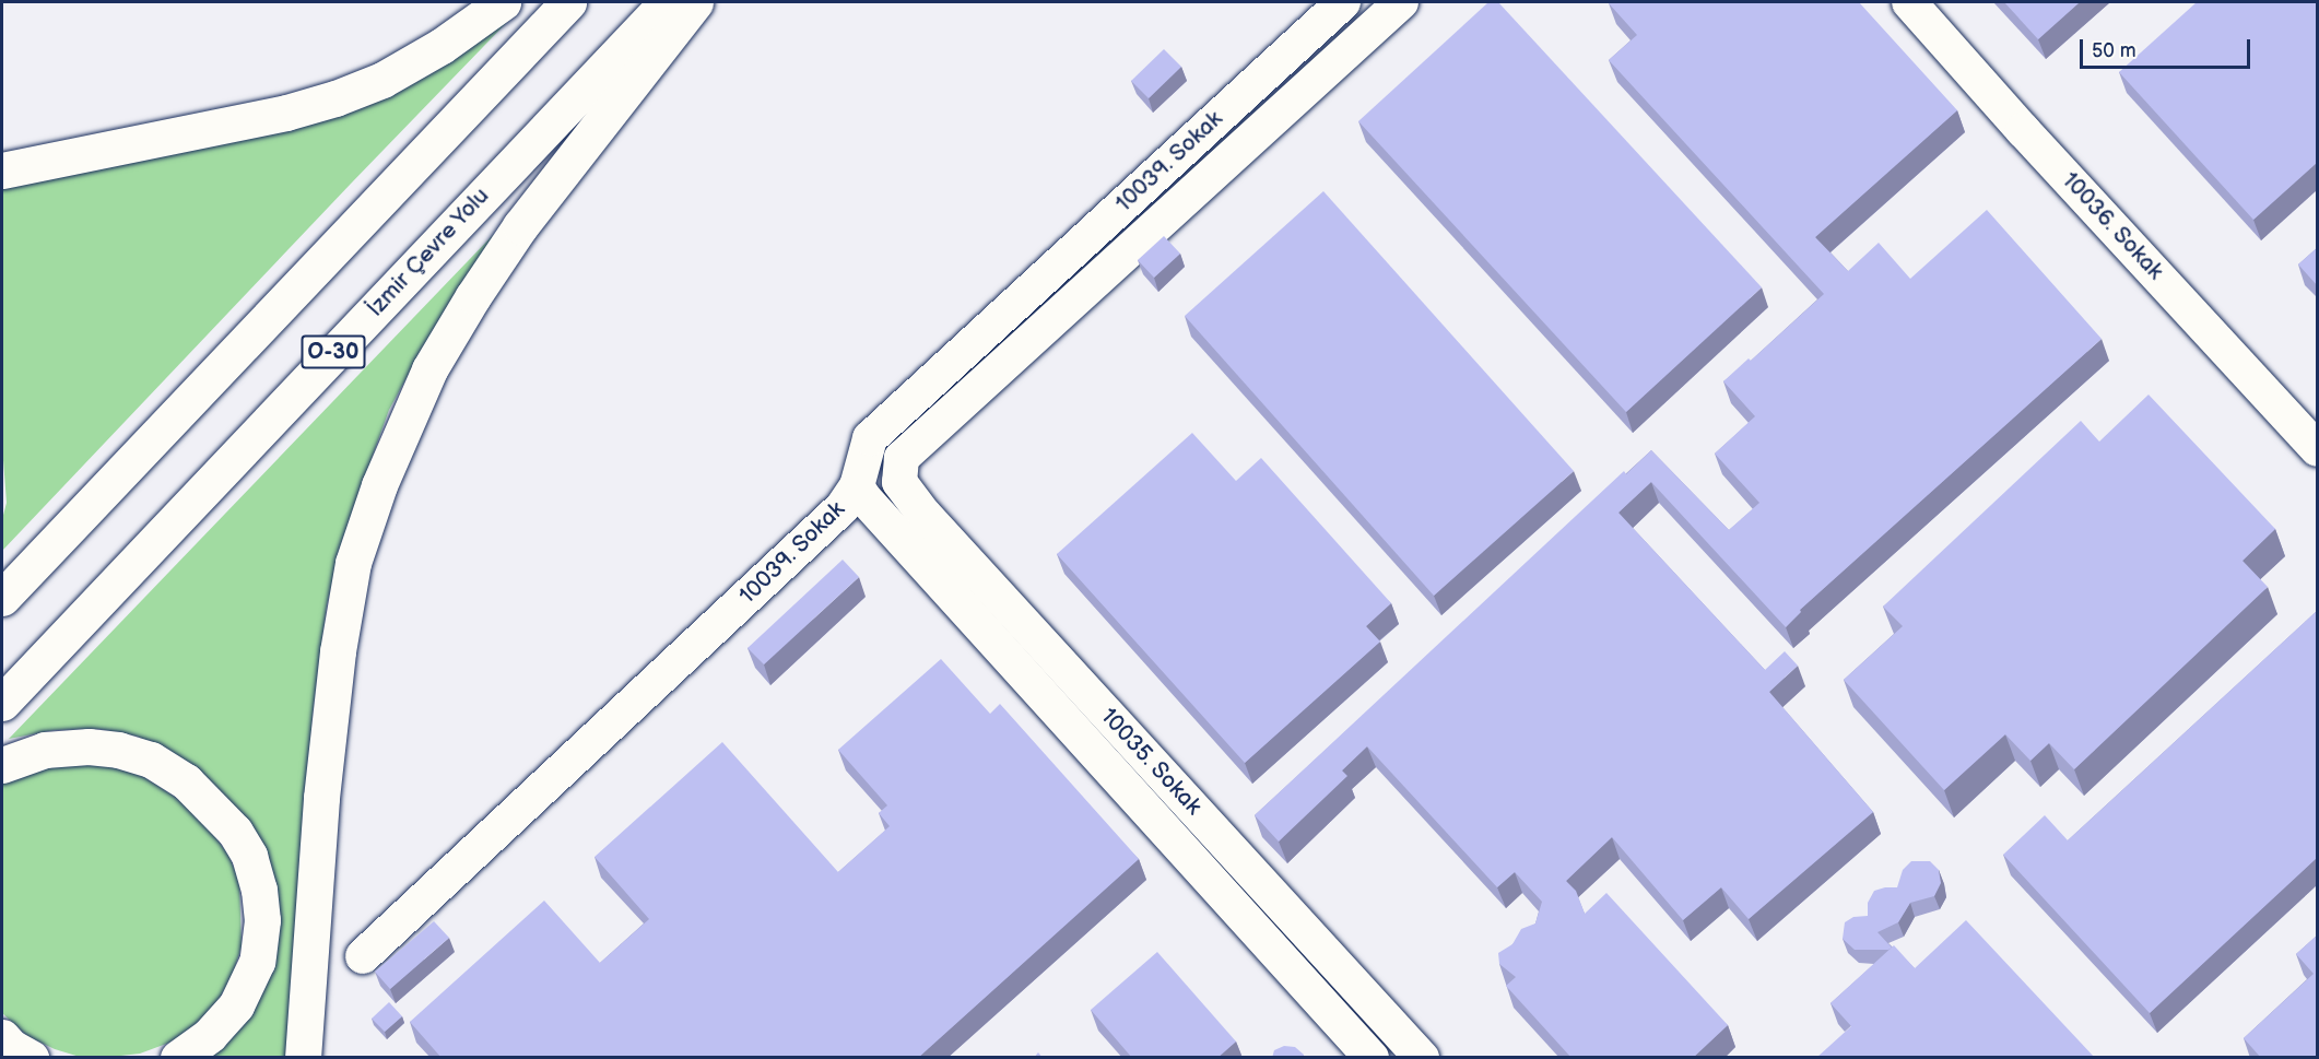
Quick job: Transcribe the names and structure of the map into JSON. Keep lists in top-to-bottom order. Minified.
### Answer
{"streets":{"highway":["İzmir Çevre Yolu","O-30"],"street":["10039. Sokak","10036. Sokak","10035. Sokak"]},"crossings":[["10039. Sokak","10035. Sokak"]],"scale_bar":"50 m"}
